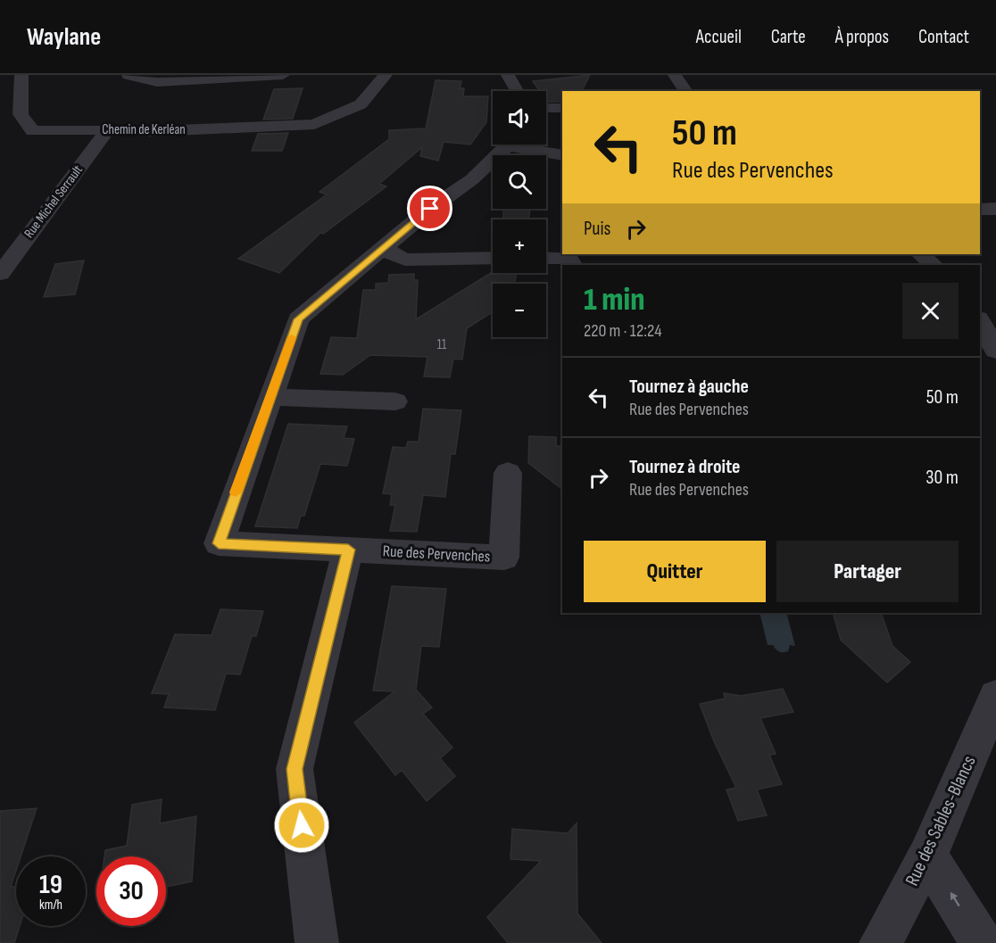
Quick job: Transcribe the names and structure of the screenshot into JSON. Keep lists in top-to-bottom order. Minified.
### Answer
{"streets":{"street":["Chemin de Kerléan","Rue Michel Serrault","Rue des Pervenches","Rue des Sables-Blancs"]},"crossings":[["Chemin de Kerléan","Rue Michel Serrault"]],"house_numbers":["11"],"page":{"header":"Waylane","nav":["Accueil","Carte","À propos","Contact"],"map_buttons":["+","−"],"turn":["50 m","Rue des Pervenches"],"then":"Puis","heading":["1 min","220 m · 12:24"],"list":[{"name":"Tournez à gauche","note":"Rue des Pervenches","value":"50 m"},{"name":"Tournez à droite","note":"Rue des Pervenches","value":"30 m"}],"buttons":["Quitter","Partager"],"speed":"19 km/h","limit":"30"}}
